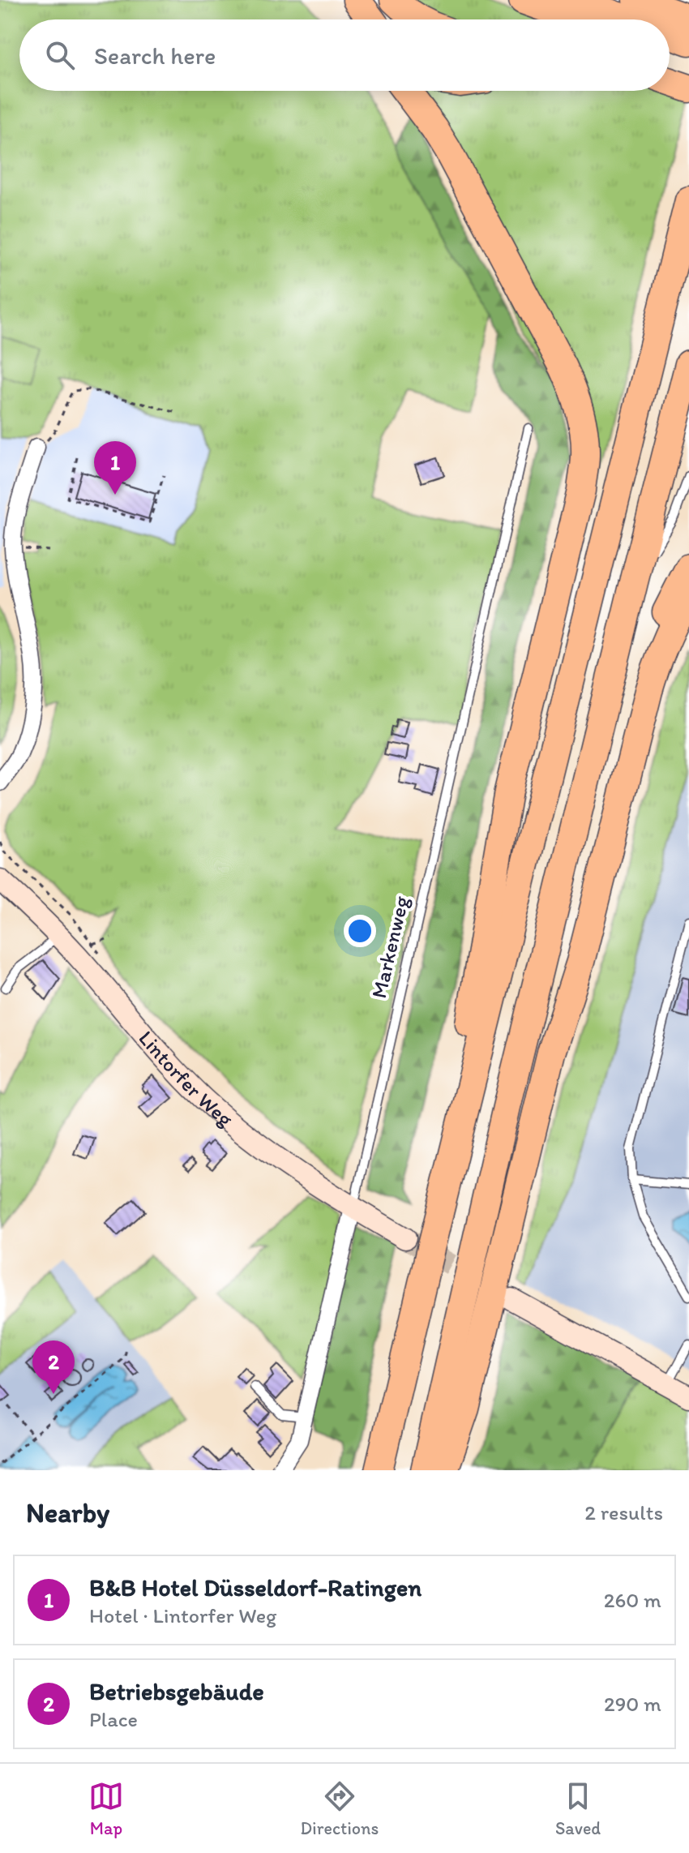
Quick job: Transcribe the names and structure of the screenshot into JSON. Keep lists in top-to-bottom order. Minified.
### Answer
{"streets":{"main road":["Lintorfer Weg"],"street":["Markenweg"]},"crossings":[["Markenweg","Lintorfer Weg"]],"page":{"search":"Search here","pins":["1","2"],"heading":["Nearby","2 results"],"list":[{"mark":"1","name":"B&B Hotel Düsseldorf-Ratingen","note":"Hotel · Lintorfer Weg","value":"260 m"},{"mark":"2","name":"Betriebsgebäude","note":"Place","value":"290 m"}],"nav":["Map","Directions","Saved"]}}
